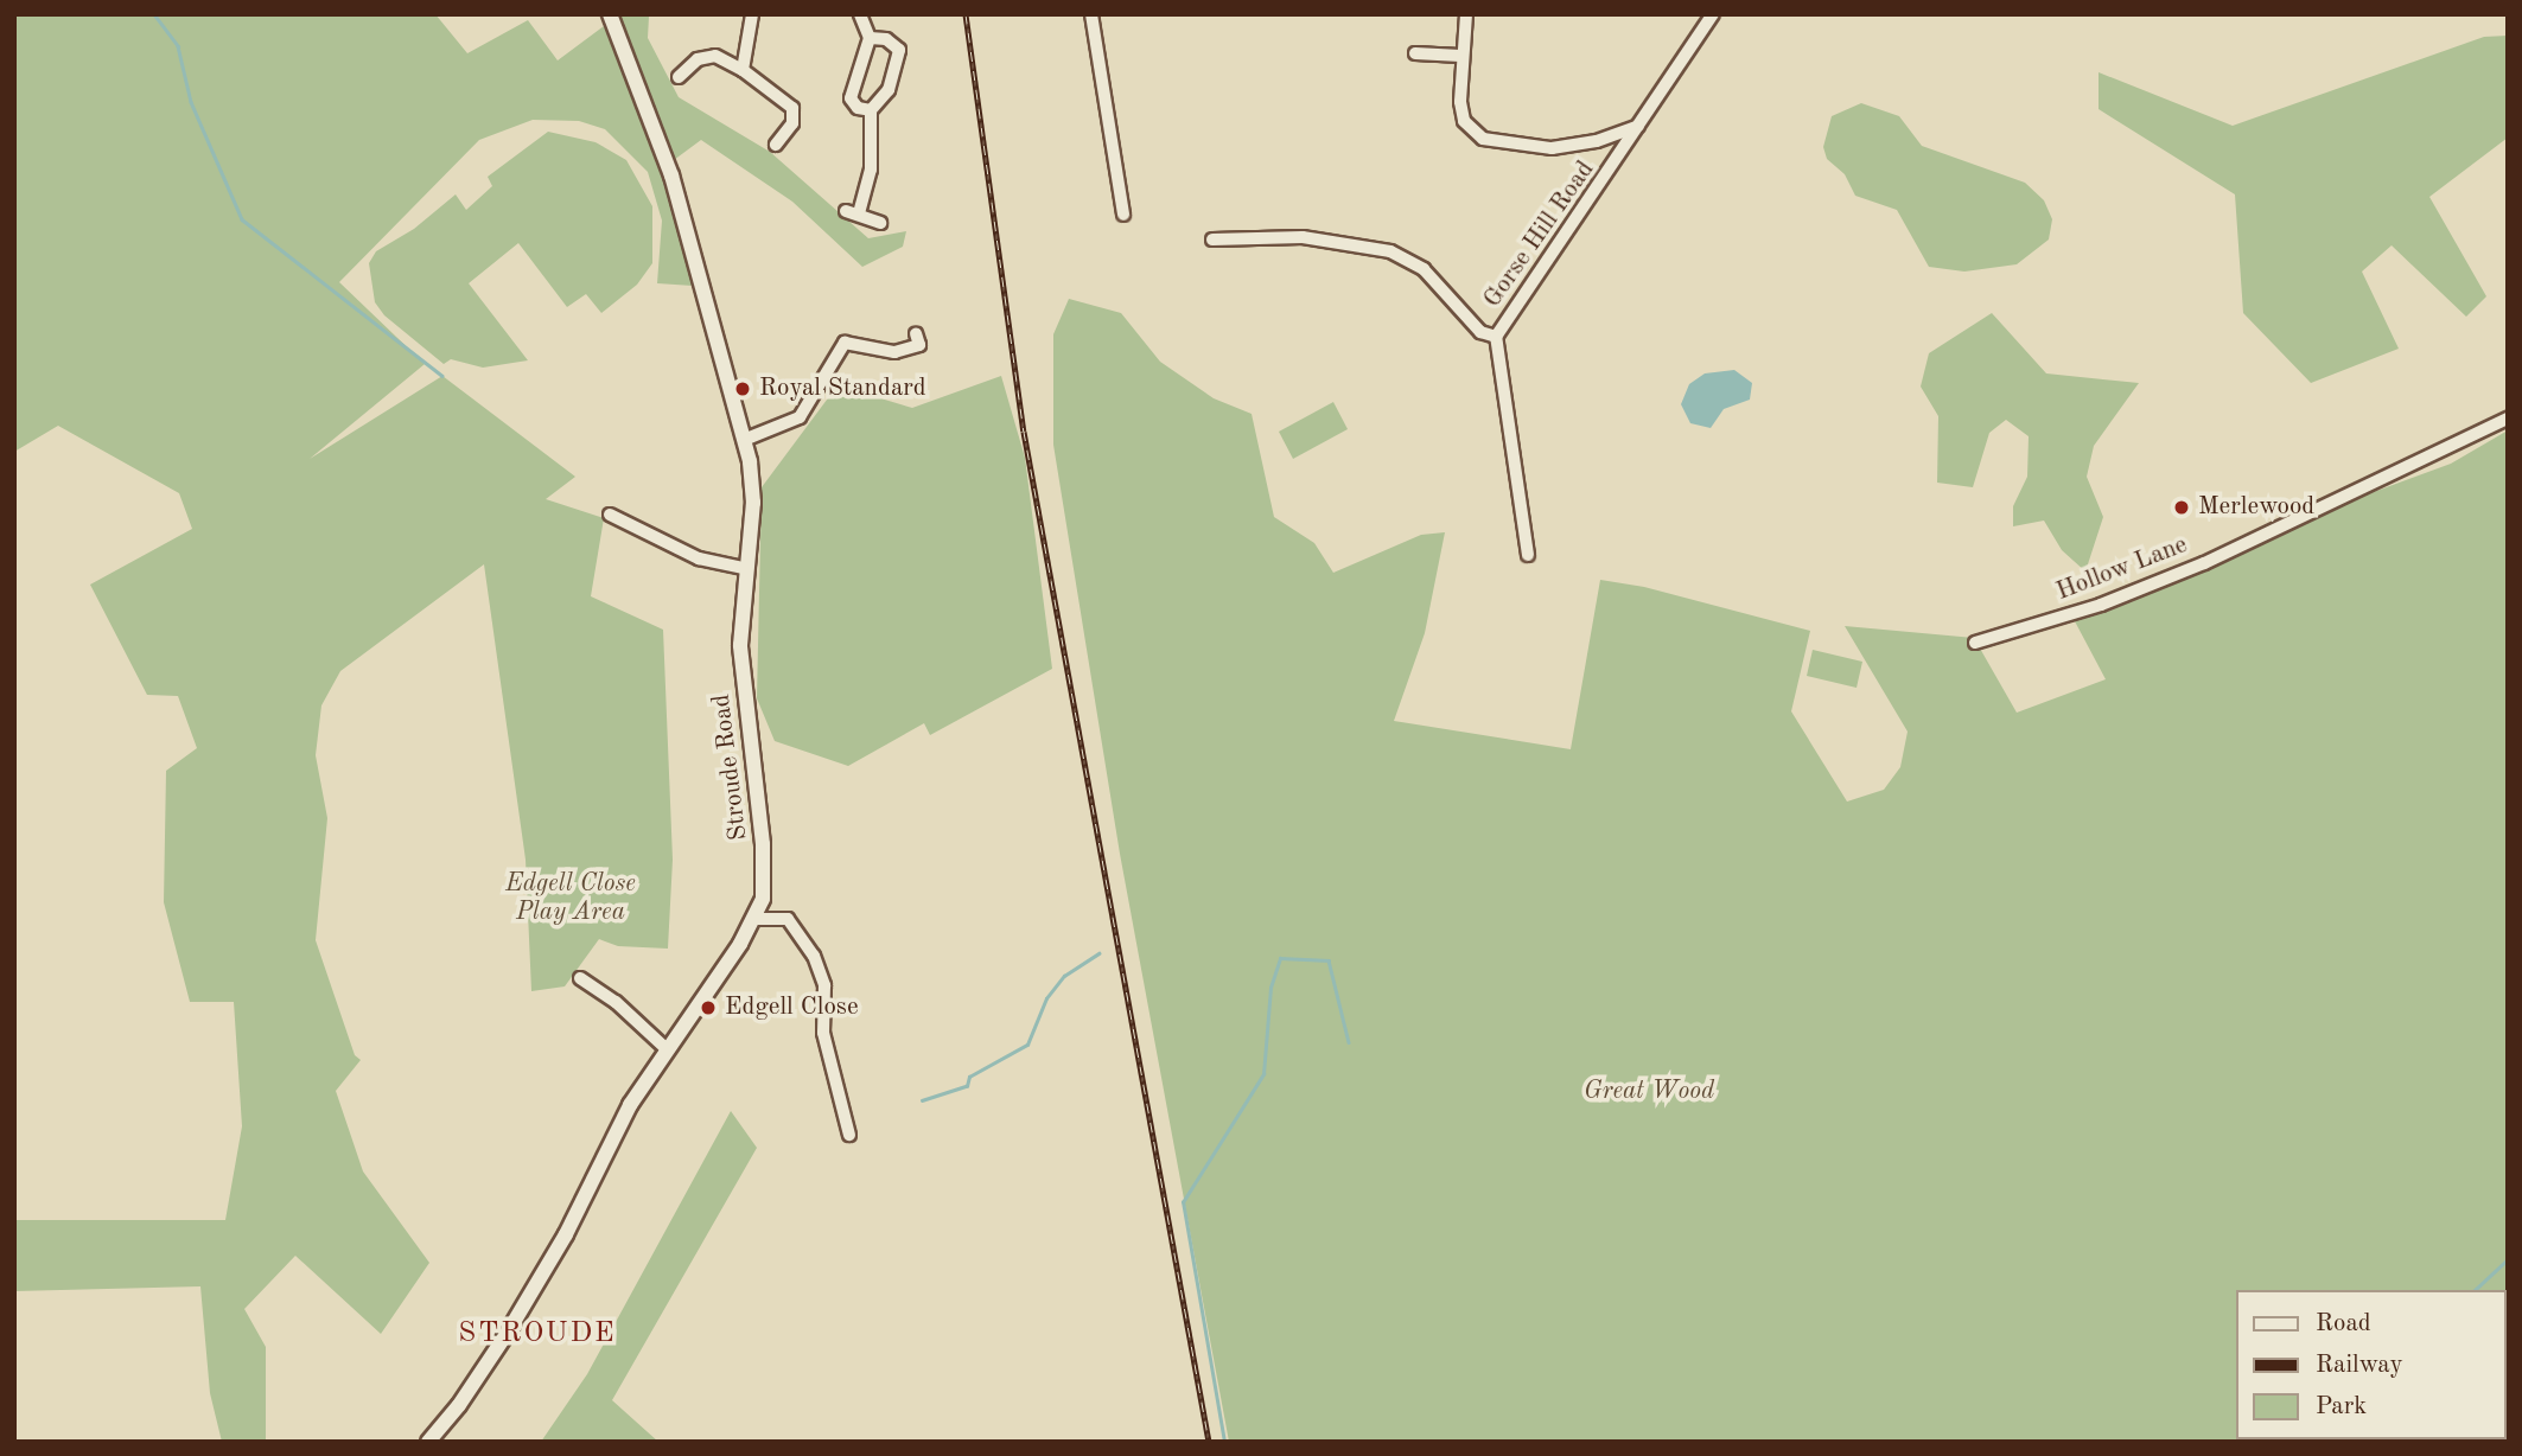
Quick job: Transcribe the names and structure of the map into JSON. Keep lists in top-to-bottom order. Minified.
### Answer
{"streets":{"street":["Gorse Hill Road","Hollow Lane","Stroude Road"]},"districts":["STROUDE"],"parks":["Edgell Close Play Area","Great Wood"],"places":["Royal Standard","Merlewood","Edgell Close"],"legend":["Road","Railway","Park"]}
